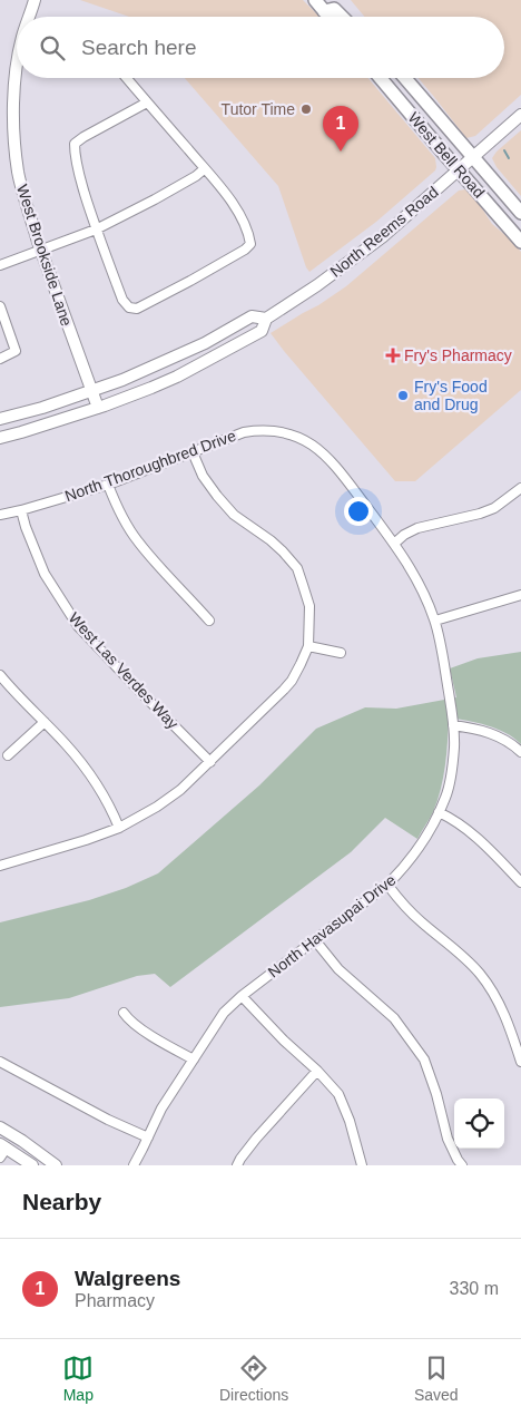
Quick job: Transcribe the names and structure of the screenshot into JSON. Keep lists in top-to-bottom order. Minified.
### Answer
{"streets":{"main road":["West Bell Road","North Reems Road","West Brookside Lane"],"street":["North Thoroughbred Drive","West Las Verdes Way","North Havasupai Drive"]},"crossings":[["West Bell Road","North Reems Road"],["North Reems Road","West Brookside Lane"],["North Thoroughbred Drive","West Las Verdes Way"],["North Thoroughbred Drive","North Havasupai Drive"]],"places":{"other":["Tutor Time","Fry's Food and Drug"],"health":["Fry's Pharmacy"]},"page":{"search":"Search here","pins":"1","heading":"Nearby","list":[{"mark":"1","name":"Walgreens","note":"Pharmacy","value":"330 m"}],"nav":["Map","Directions","Saved"]}}
